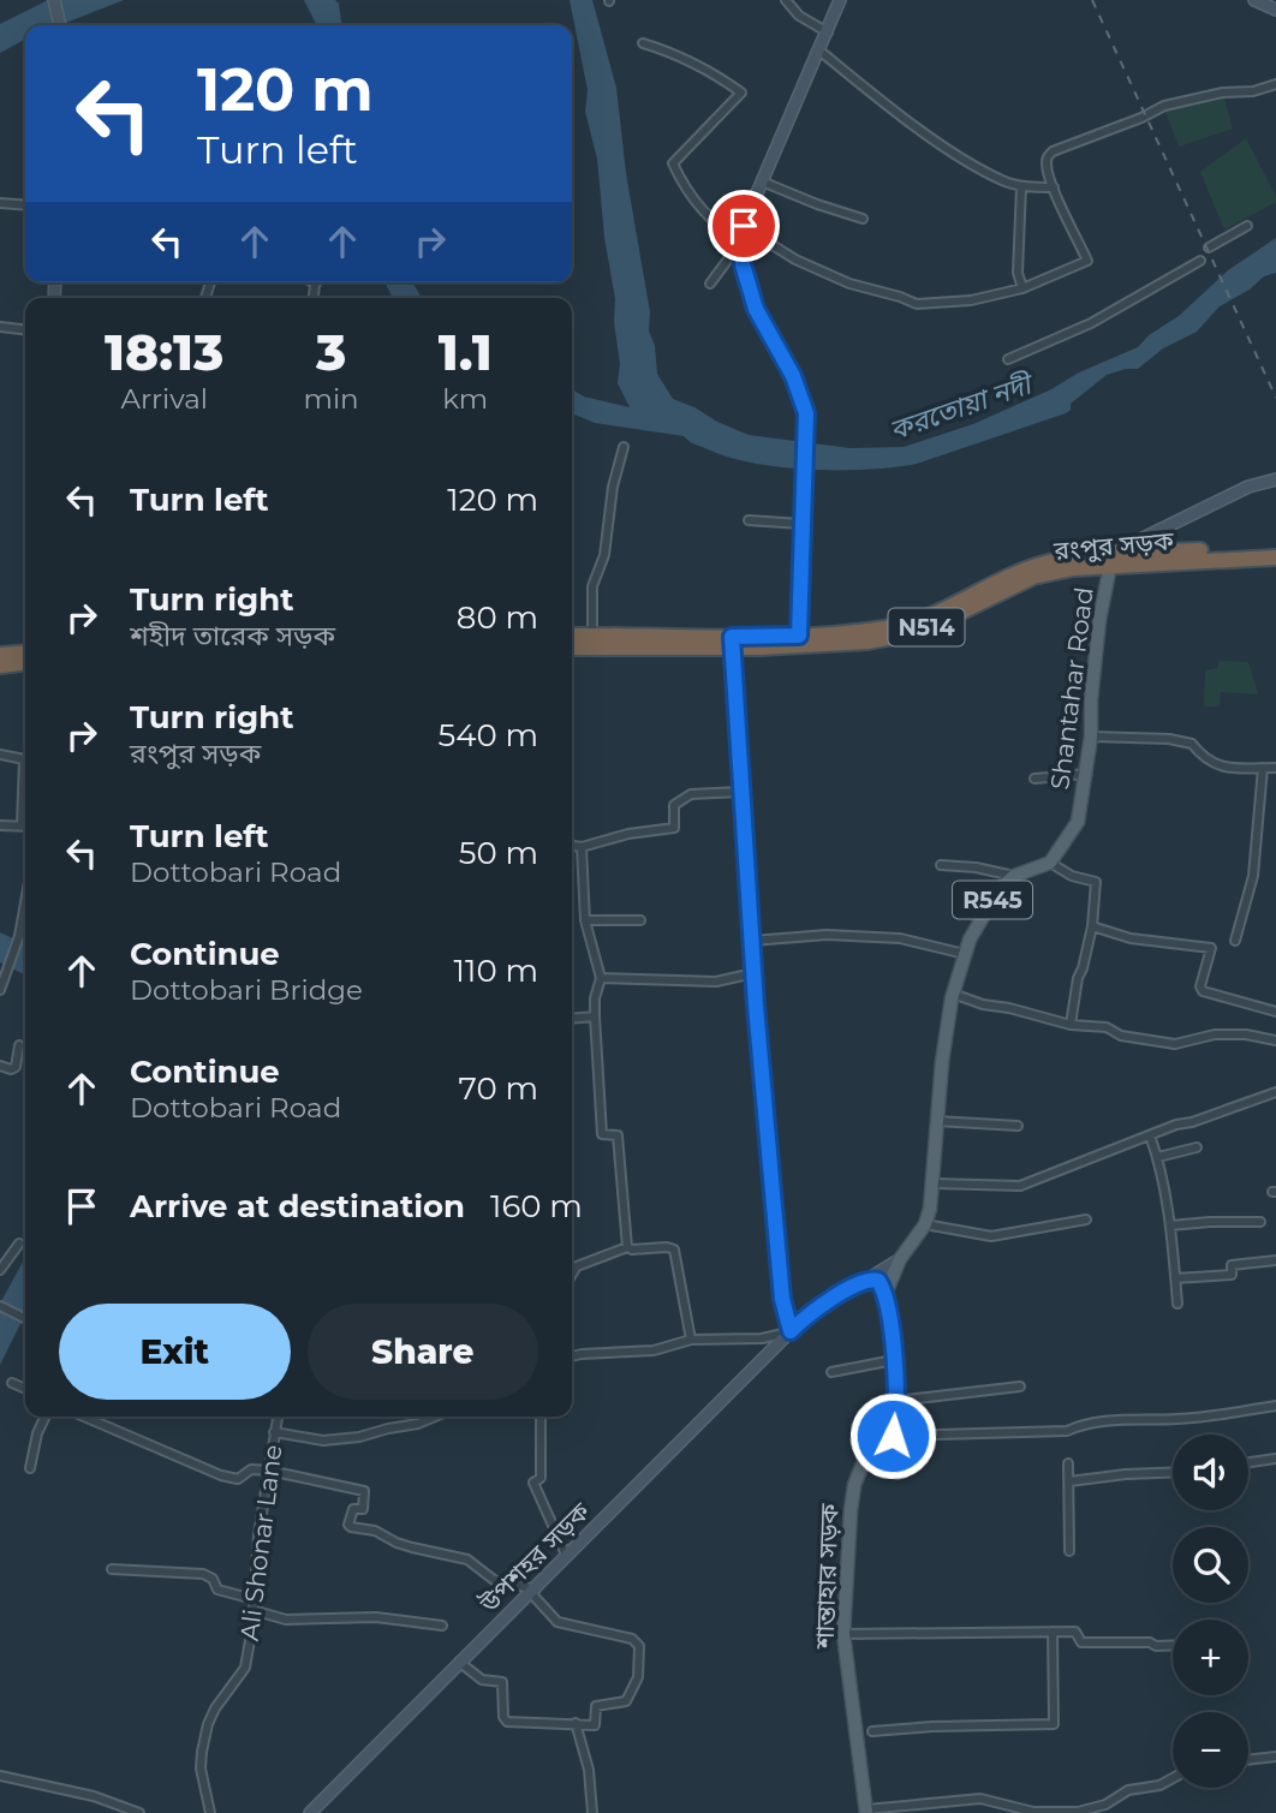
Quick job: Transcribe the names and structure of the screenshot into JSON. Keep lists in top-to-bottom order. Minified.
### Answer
{"streets":{"highway":["রংপুর সড়ক","N514"],"main road":["Shantahar Road","R545","শান্তাহার সড়ক"],"street":["Ali Shonar Lane","উপশহর সড়ক"]},"crossings":[["রংপুর সড়ক","N514"],["রংপুর সড়ক","Shantahar Road"],["Shantahar Road","R545"],["R545","উপশহর সড়ক"]],"water":["করতোয়া নদী"],"page":{"turn":["120 m","Turn left"],"eta":["18:13","Arrival","3","min","1.1","km"],"list":[{"name":"Turn left","value":"120 m"},{"name":"Turn right","note":"শহীদ তারেক সড়ক","value":"80 m"},{"name":"Turn right","note":"রংপুর সড়ক","value":"540 m"},{"name":"Turn left","note":"Dottobari Road","value":"50 m"},{"name":"Continue","note":"Dottobari Bridge","value":"110 m"},{"name":"Continue","note":"Dottobari Road","value":"70 m"},{"name":"Arrive at destination","value":"160 m"}],"buttons":["Exit","Share"],"map_buttons":["+","−"]}}
